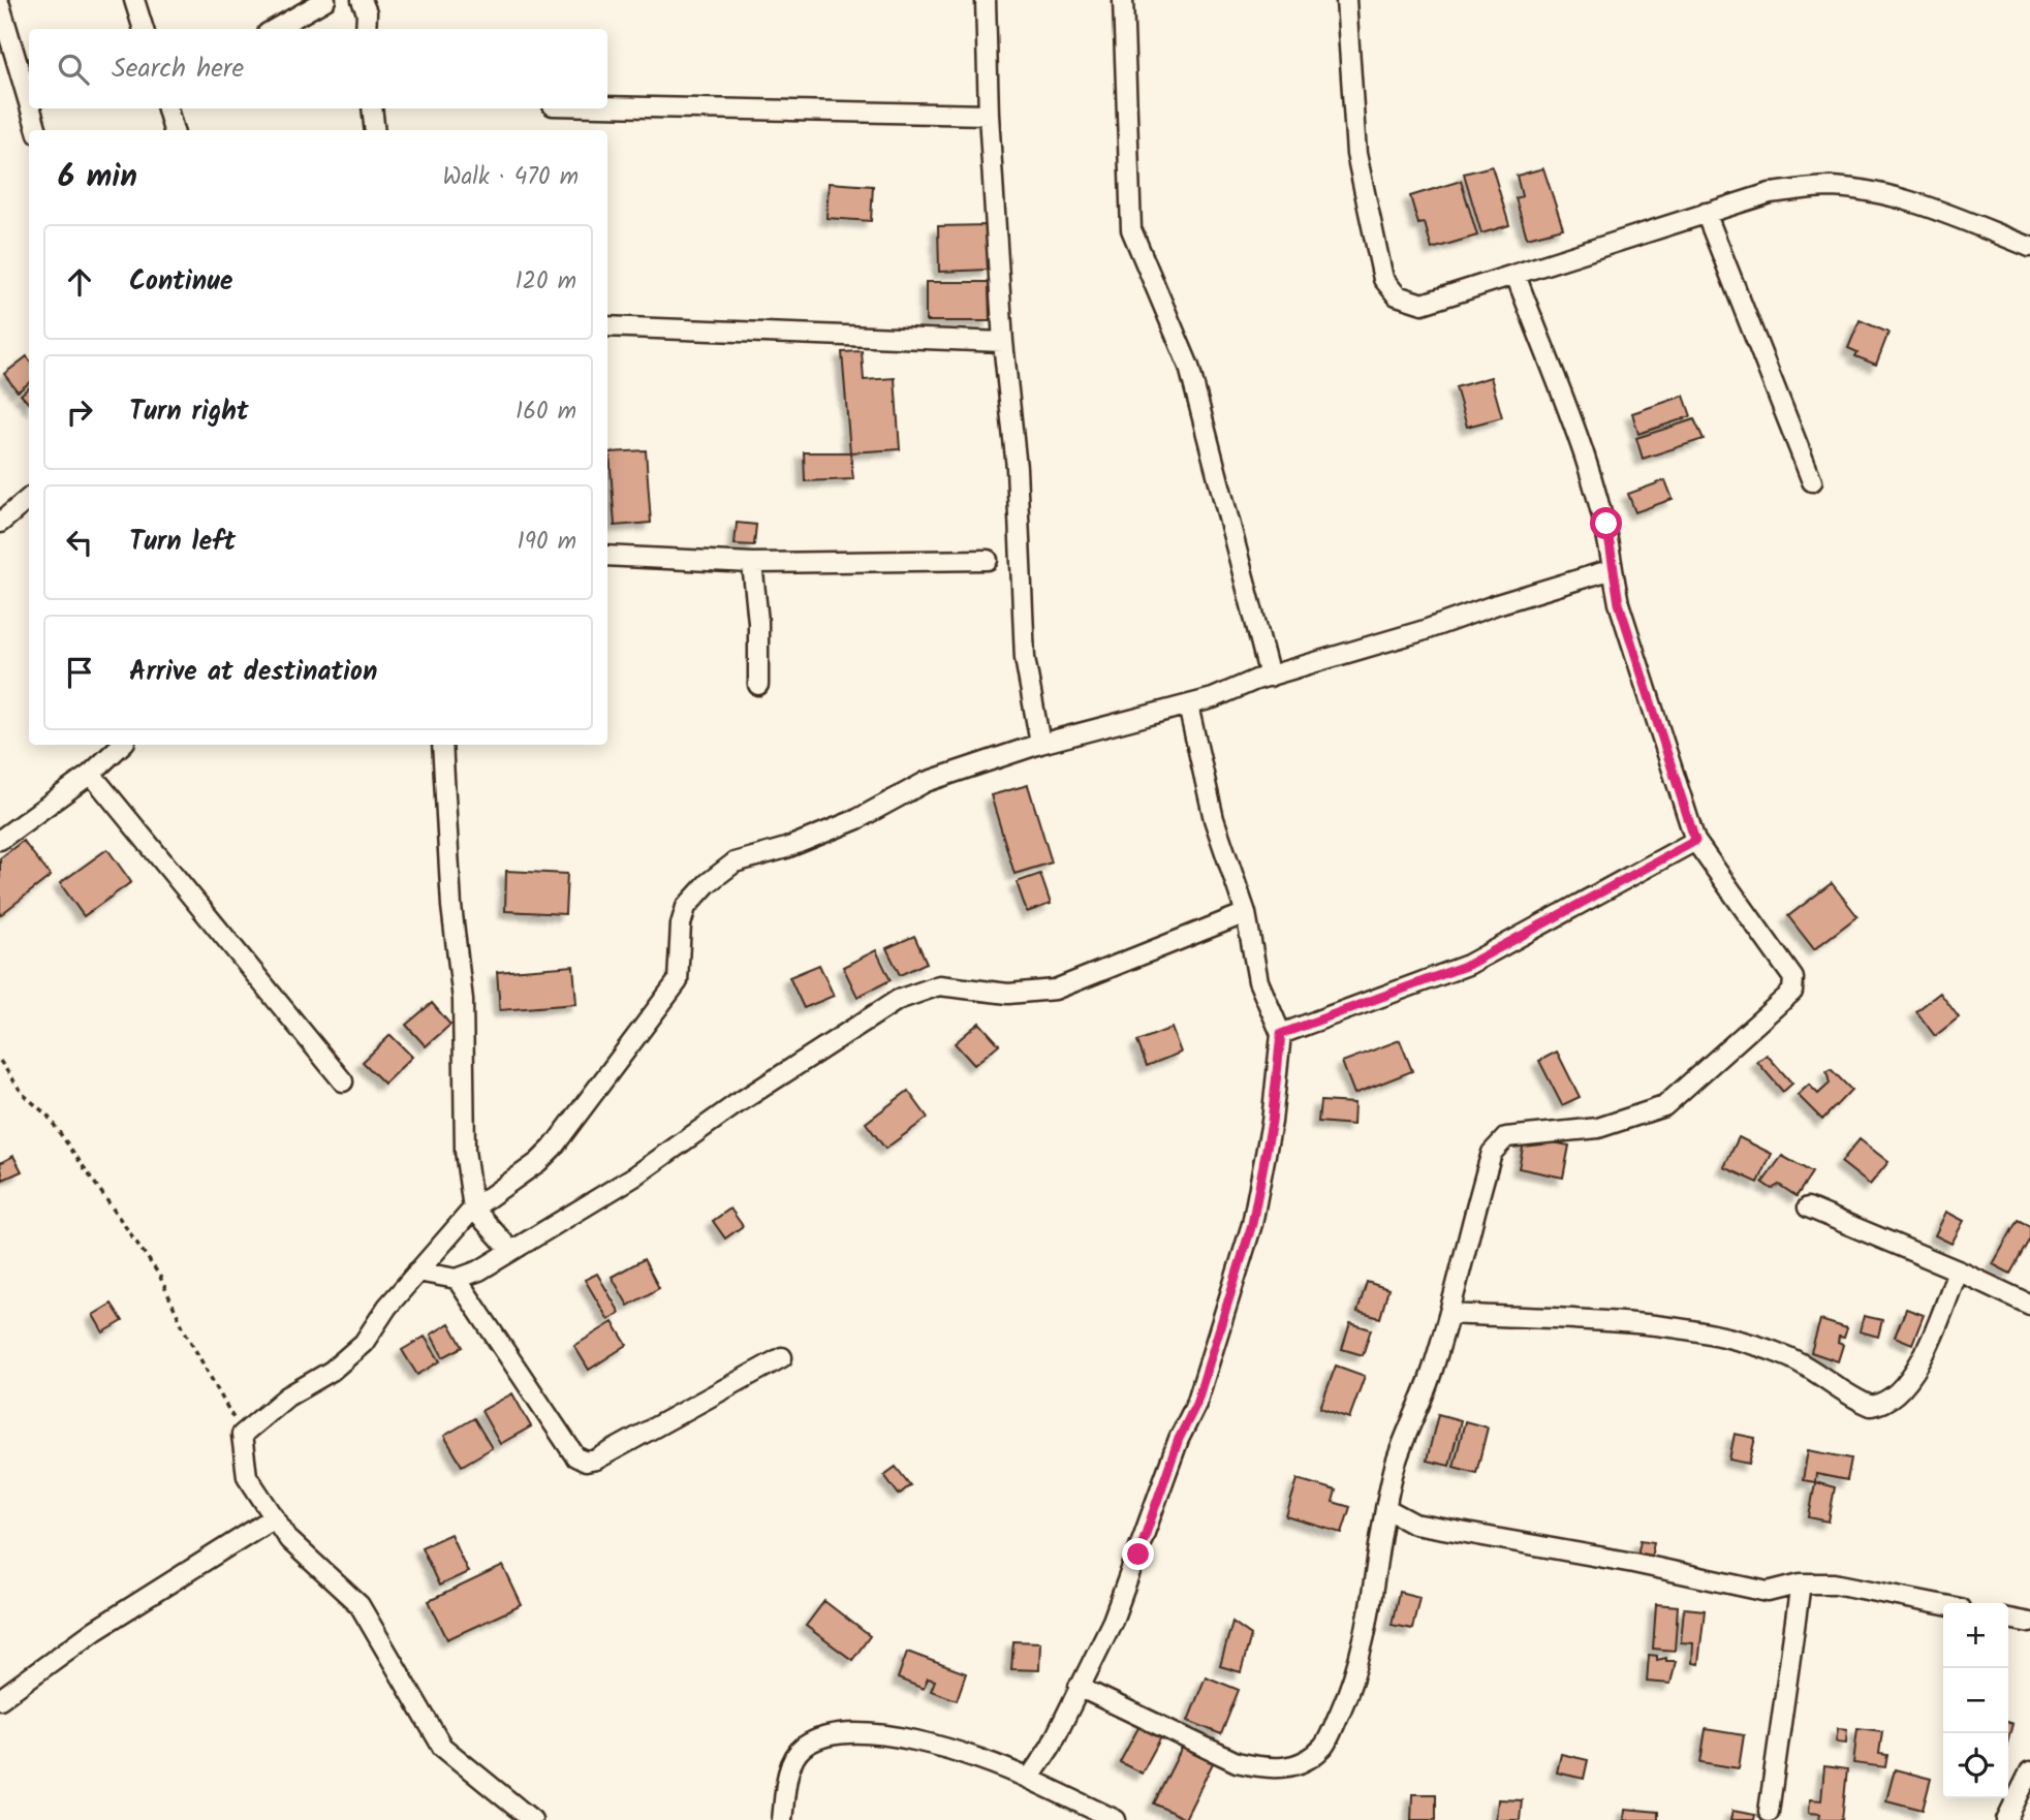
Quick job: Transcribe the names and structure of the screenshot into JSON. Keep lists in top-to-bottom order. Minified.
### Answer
{"page":{"search":"Search here","heading":["6 min","Walk · 470 m"],"list":[["Continue","120 m"],["Turn right","160 m"],["Turn left","190 m"],"Arrive at destination"],"map_buttons":["+","−"]}}
